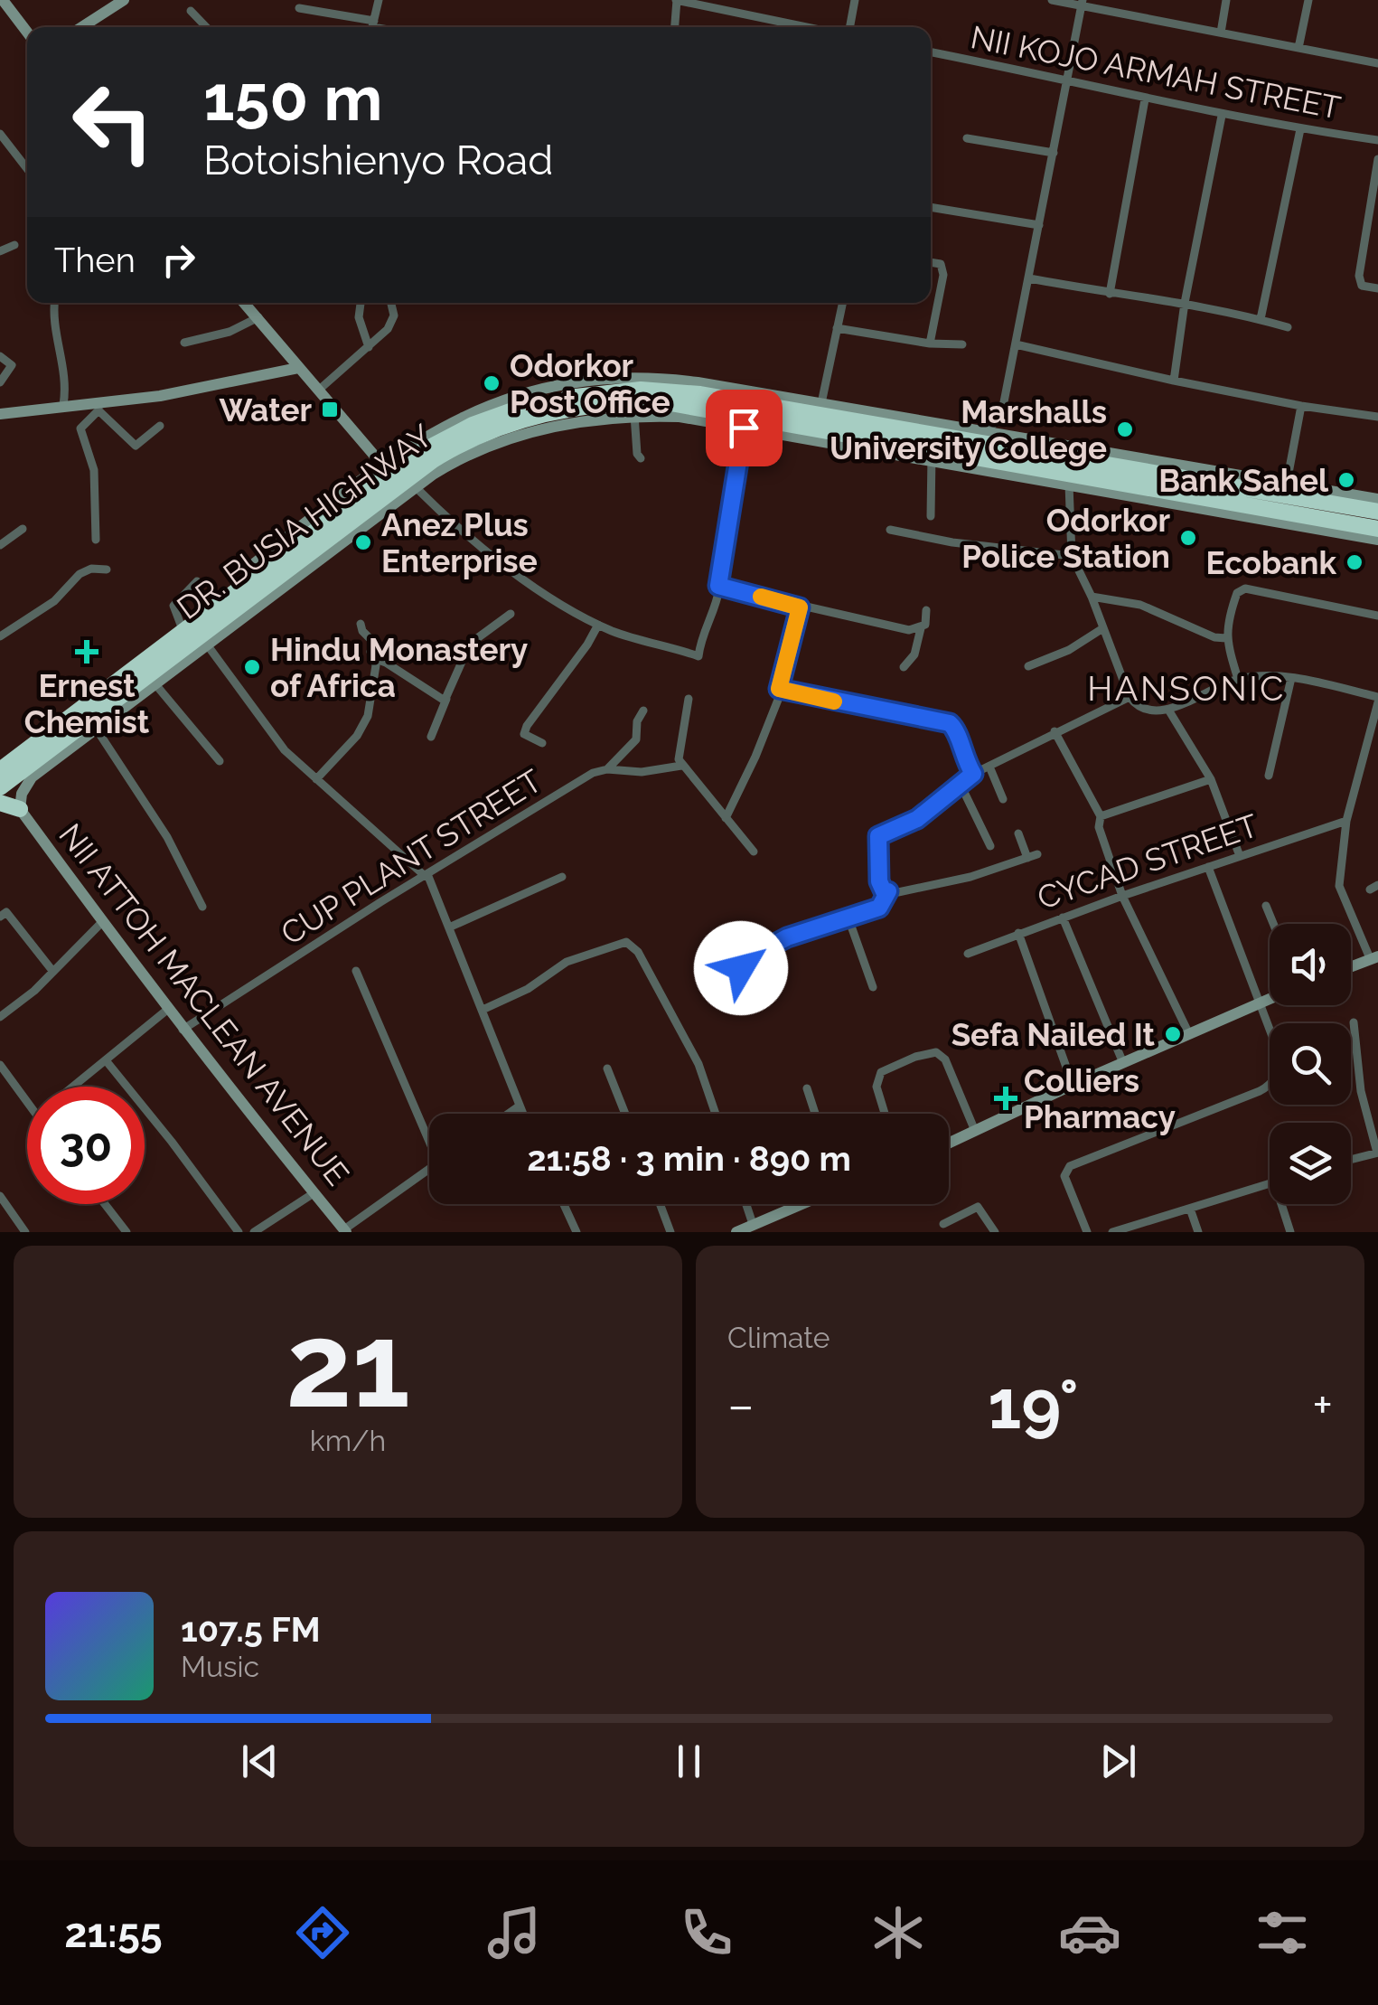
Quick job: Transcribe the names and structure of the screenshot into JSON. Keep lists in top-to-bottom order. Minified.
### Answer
{"streets":{"highway":["DR. BUSIA HIGHWAY"],"street":["NII KOJO ARMAH STREET","CUP PLANT STREET","CYCAD STREET","NII ATTOH MACLEAN AVENUE"]},"crossings":[["CUP PLANT STREET","NII ATTOH MACLEAN AVENUE"]],"districts":["HANSONIC"],"places":{"other":["Odorkor Post Office","Marshalls University College","Bank Sahel","Odorkor Police Station","Anez Plus Enterprise","Ecobank","Hindu Monastery of Africa","Sefa Nailed It"],"transit":["Water"],"health":["Ernest Chemist","Colliers Pharmacy"]},"page":{"turn":["150 m","Botoishienyo Road"],"then":"Then","limit":"30","trip":"21:58 · 3 min · 890 m","tile":[["21","km/h"],"Climate"],"heat":["−","19°","+"],"song":["107.5 FM","Music"],"tabs":"21:55"}}
